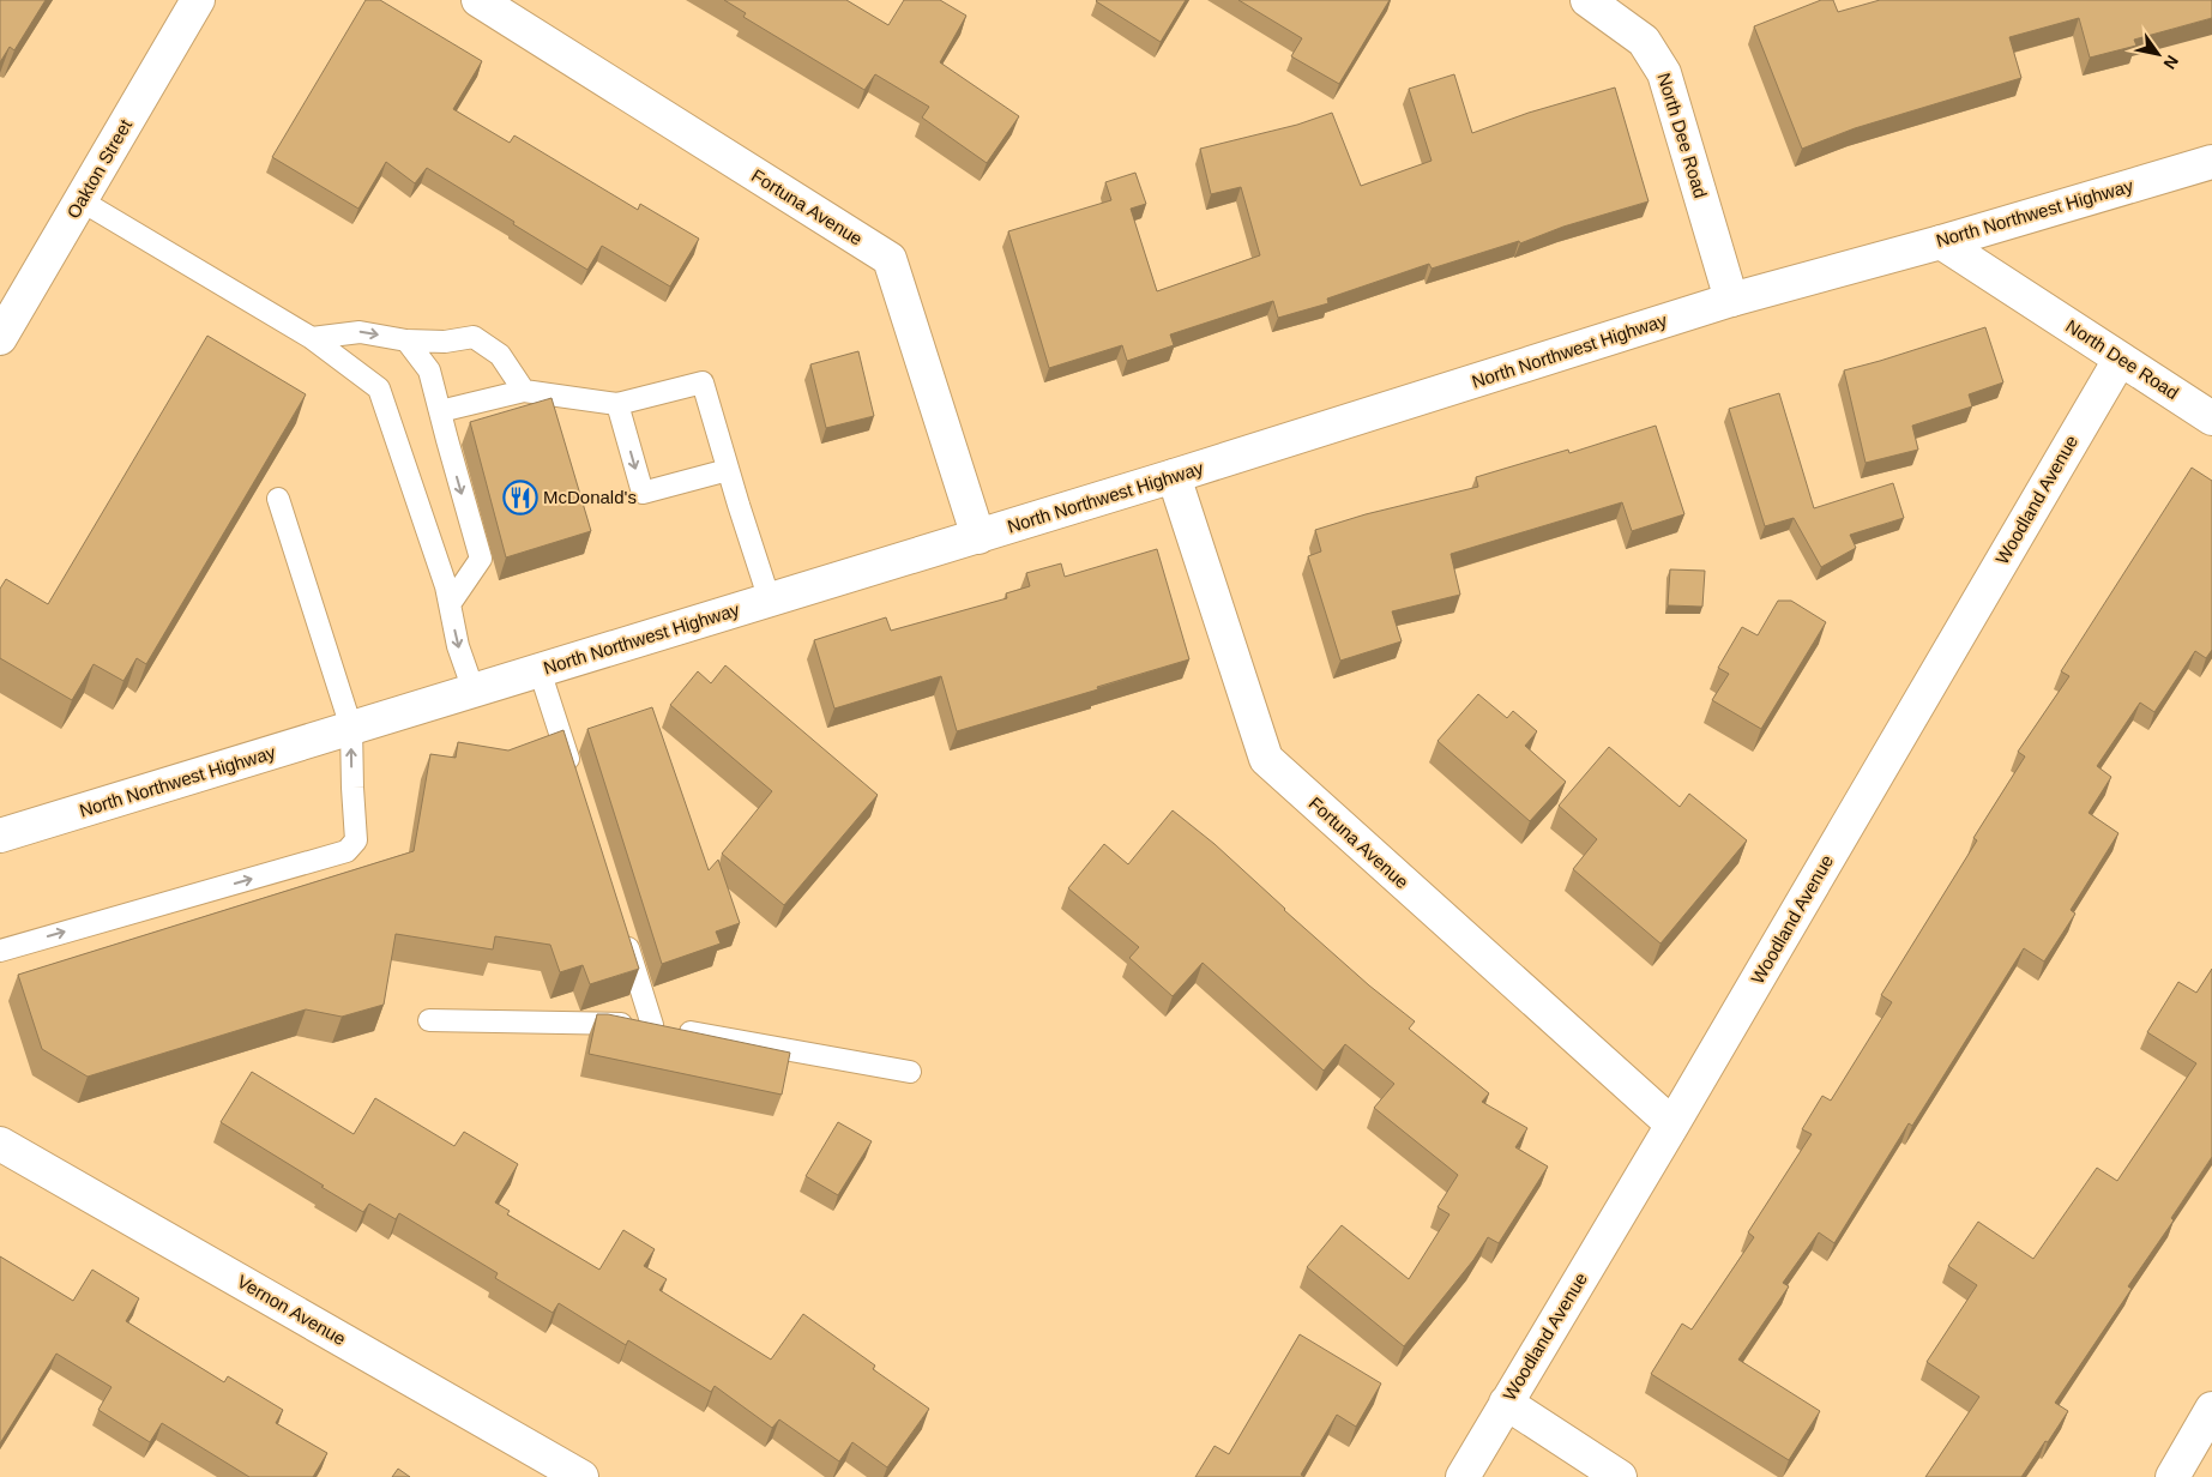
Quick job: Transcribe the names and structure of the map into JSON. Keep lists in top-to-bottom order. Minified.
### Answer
{"streets":{"street":["North Dee Road","Oakton Street","Fortuna Avenue","North Northwest Highway","Woodland Avenue","Vernon Avenue"]},"crossings":[["North Dee Road","North Northwest Highway"],["North Dee Road","Woodland Avenue"],["Fortuna Avenue","North Northwest Highway"],["Fortuna Avenue","Woodland Avenue"]],"places":{"restaurant":["McDonald's"]},"north":"bottom right"}
